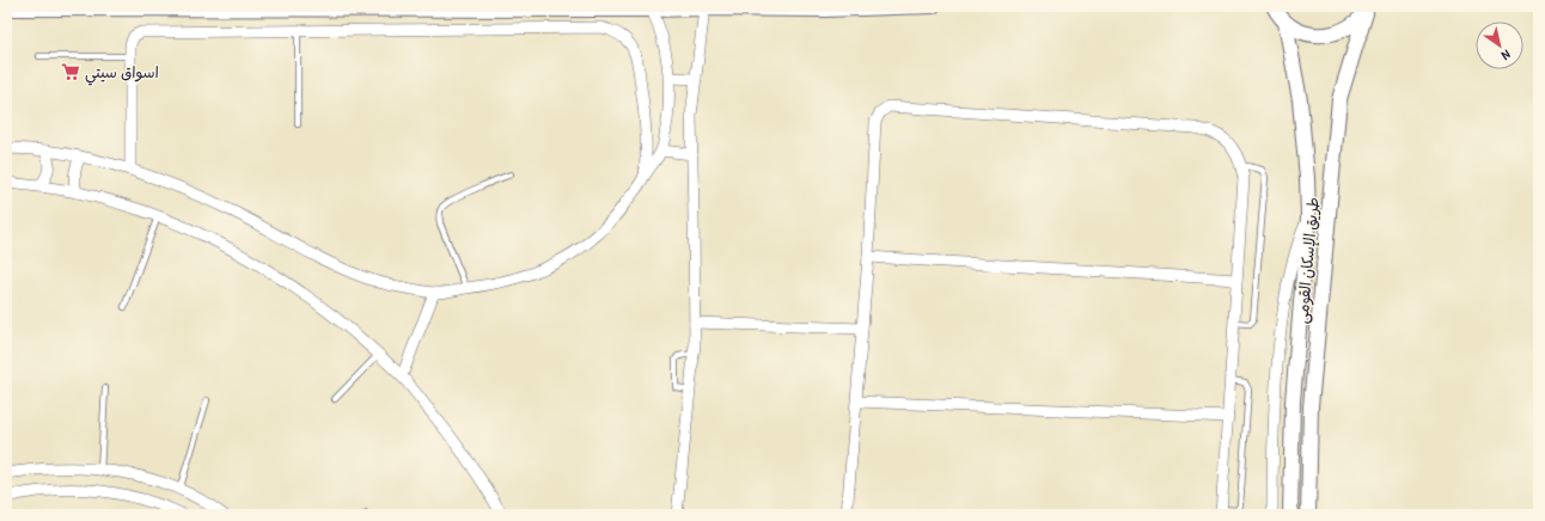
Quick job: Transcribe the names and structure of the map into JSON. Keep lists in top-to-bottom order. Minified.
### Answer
{"streets":{"main road":["طريق الإسكان القومى"]},"places":{"supermarket":["اسواق سيتي"]},"north":"bottom right"}
